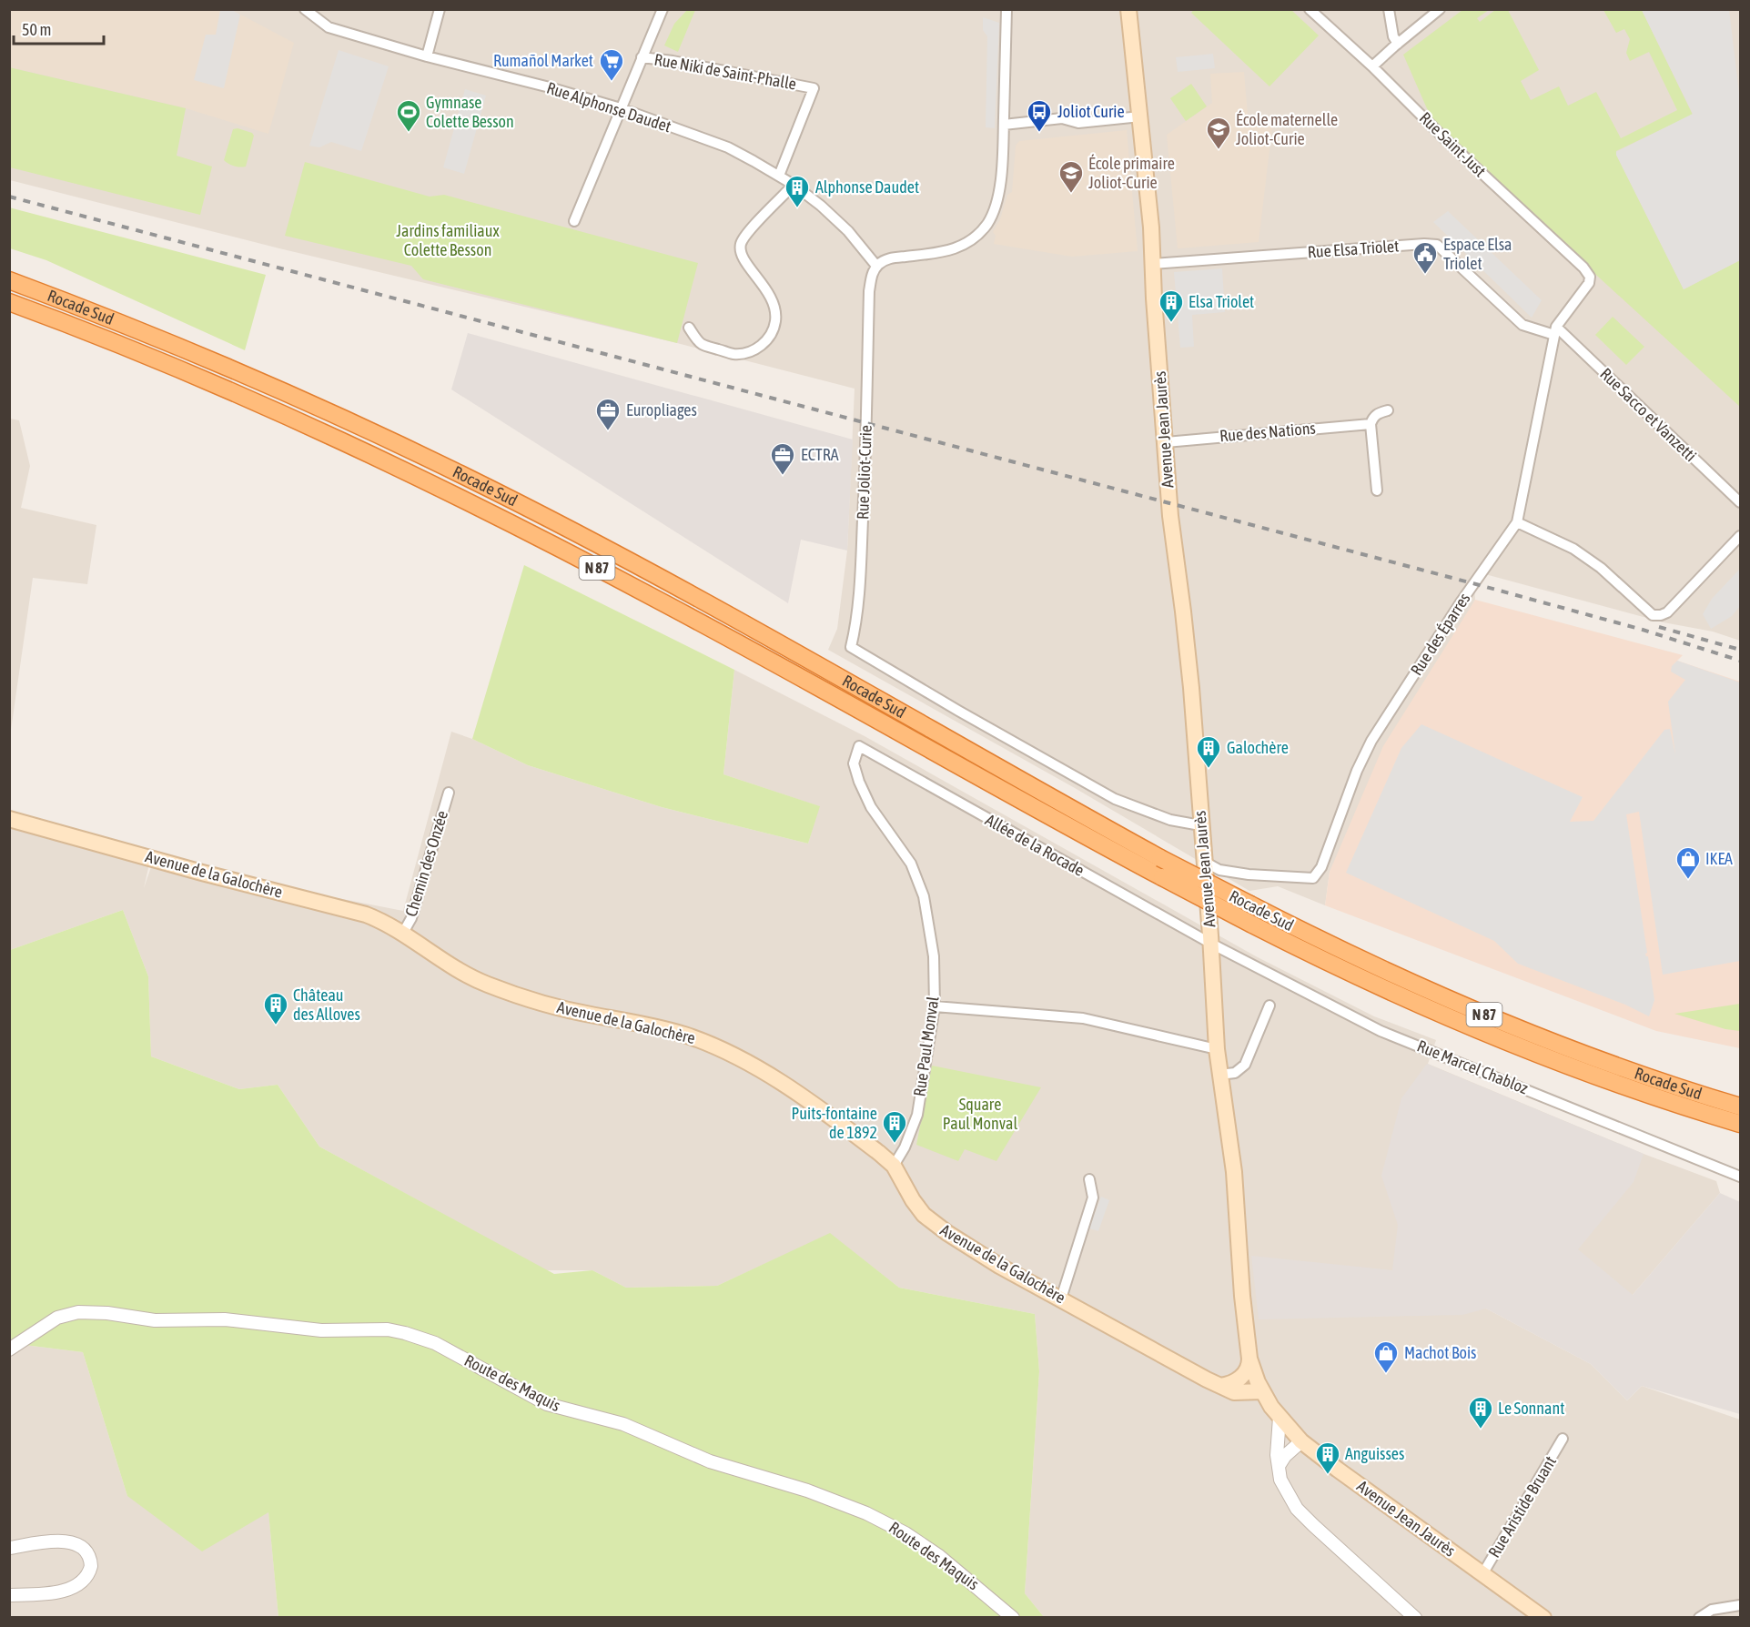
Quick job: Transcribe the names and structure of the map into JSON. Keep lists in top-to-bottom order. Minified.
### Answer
{"streets":{"highway":["Rocade Sud","N 87"],"main road":["Avenue Jean Jaurès","Avenue de la Galochère"],"street":["Rue Niki de Saint-Phalle","Rue Alphonse Daudet","Rue Saint-Just","Rue Elsa Triolet","Rue Sacco et Vanzetti","Rue des Nations","Rue Joliot-Curie","Rue des Éparres","Allée de la Rocade","Chemin des Onzée","Rue Paul Monval","Rue Marcel Chabloz","Route des Maquis","Rue Aristide Bruant"]},"crossings":[["Rue Niki de Saint-Phalle","Rue Alphonse Daudet"],["Rue Alphonse Daudet","Rue Joliot-Curie"],["Rue Saint-Just","Rue des Éparres"],["Rue Elsa Triolet","Rue Sacco et Vanzetti"],["Rue Elsa Triolet","Avenue Jean Jaurès"],["Rue Elsa Triolet","Rue des Éparres"],["Rue Sacco et Vanzetti","Rue des Éparres"],["Avenue Jean Jaurès","Rue des Nations"],["Avenue Jean Jaurès","Rue Joliot-Curie"],["Avenue Jean Jaurès","Rue des Éparres"],["Avenue Jean Jaurès","Allée de la Rocade"],["Avenue Jean Jaurès","Avenue de la Galochère"],["Avenue Jean Jaurès","Rue Marcel Chabloz"],["Avenue Jean Jaurès","Rue Aristide Bruant"],["Allée de la Rocade","Rue Paul Monval"],["Allée de la Rocade","Rue Marcel Chabloz"],["Chemin des Onzée","Avenue de la Galochère"],["Avenue de la Galochère","Rue Paul Monval"]],"parks":["Jardins familiaux Colette Besson","Square Paul Monval"],"places":{"supermarket":["Rumañol Market"],"sports":["Gymnase Colette Besson"],"bus stop":["Joliot Curie"],"school or university":["École maternelle Joliot-Curie","École primaire Joliot-Curie"],"building":["Alphonse Daudet","Elsa Triolet","Galochère","Château des Alloves","Puits-fontaine de 1892","Le Sonnant","Anguisses"],"public building":["Espace Elsa Triolet"],"office":["Europliages","ECTRA"],"shop":["IKEA","Machot Bois"]},"scale_bar":"50 m"}
